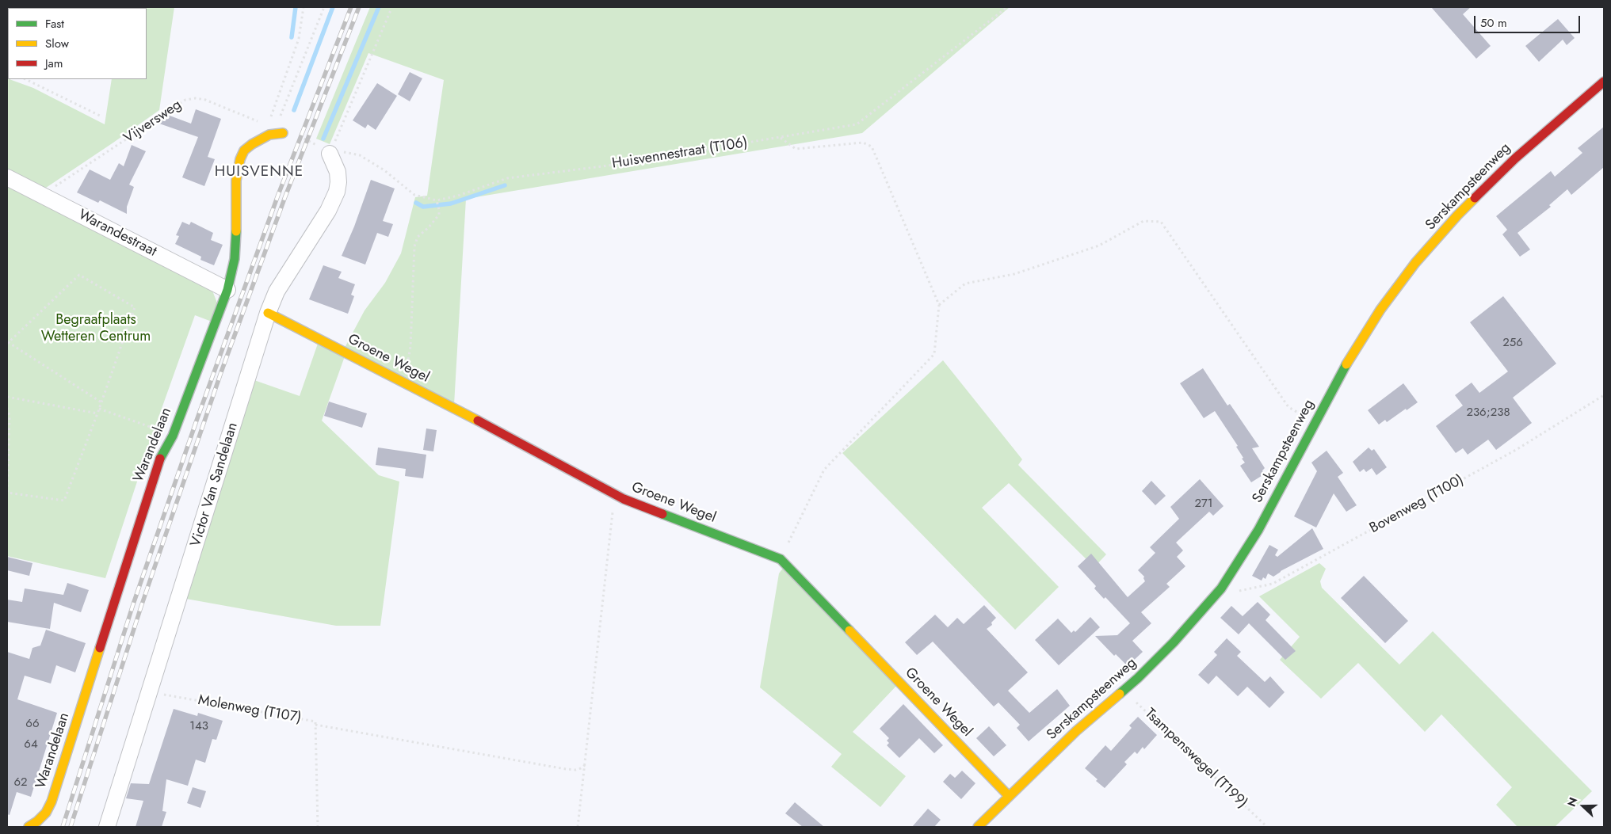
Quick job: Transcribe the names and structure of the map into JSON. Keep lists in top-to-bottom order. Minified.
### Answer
{"streets":{"street":["Serskampsteenweg","Warandestraat","Groene Wegel","Warandelaan","Victor Van Sandelaan"],"path":["Vijversweg","Huisvennestraat (T106)","Bovenweg (T100)","Molenweg (T107)","Tsampenswegel (T199)"]},"crossings":[["Vijversweg","Warandestraat"],["Vijversweg","Warandelaan"],["Huisvennestraat (T106)","Victor Van Sandelaan"],["Serskampsteenweg","Groene Wegel"],["Serskampsteenweg","Bovenweg (T100)"],["Serskampsteenweg","Tsampenswegel (T199)"],["Warandestraat","Warandelaan"],["Groene Wegel","Victor Van Sandelaan"],["Victor Van Sandelaan","Molenweg (T107)"]],"districts":["HUISVENNE"],"parks":["Begraafplaats Wetteren Centrum"],"house_numbers":["256","236;238","271","66","143","64","62"],"legend":["Fast","Slow","Jam"],"scale_bar":"50 m","north":"left"}
